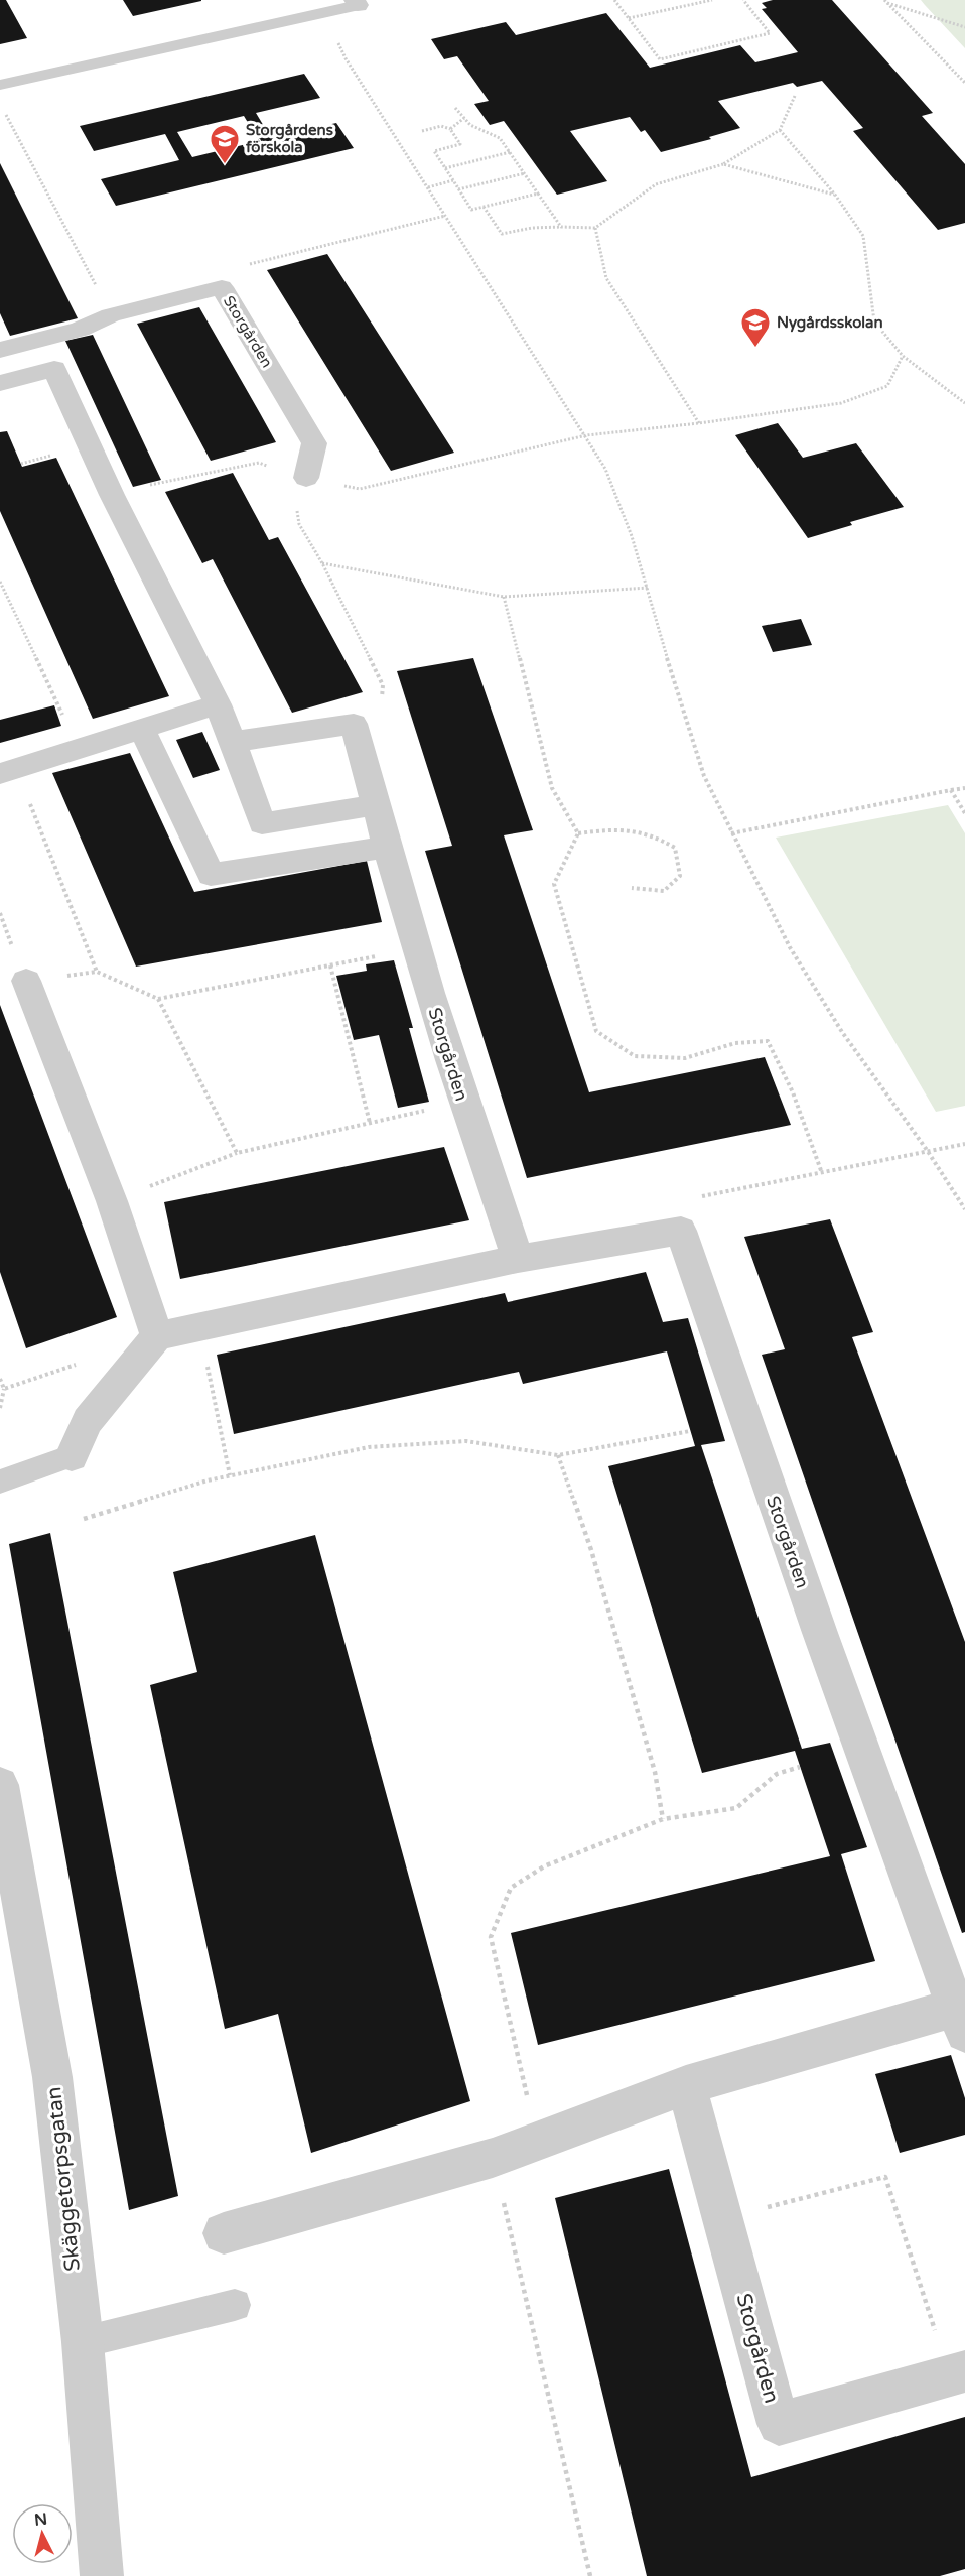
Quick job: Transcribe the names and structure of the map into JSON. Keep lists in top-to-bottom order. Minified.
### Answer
{"streets":{"street":["Storgården","Skäggetorpsgatan"]},"places":{"school or university":["Storgårdens förskola","Nygårdsskolan"]},"north":"top"}
